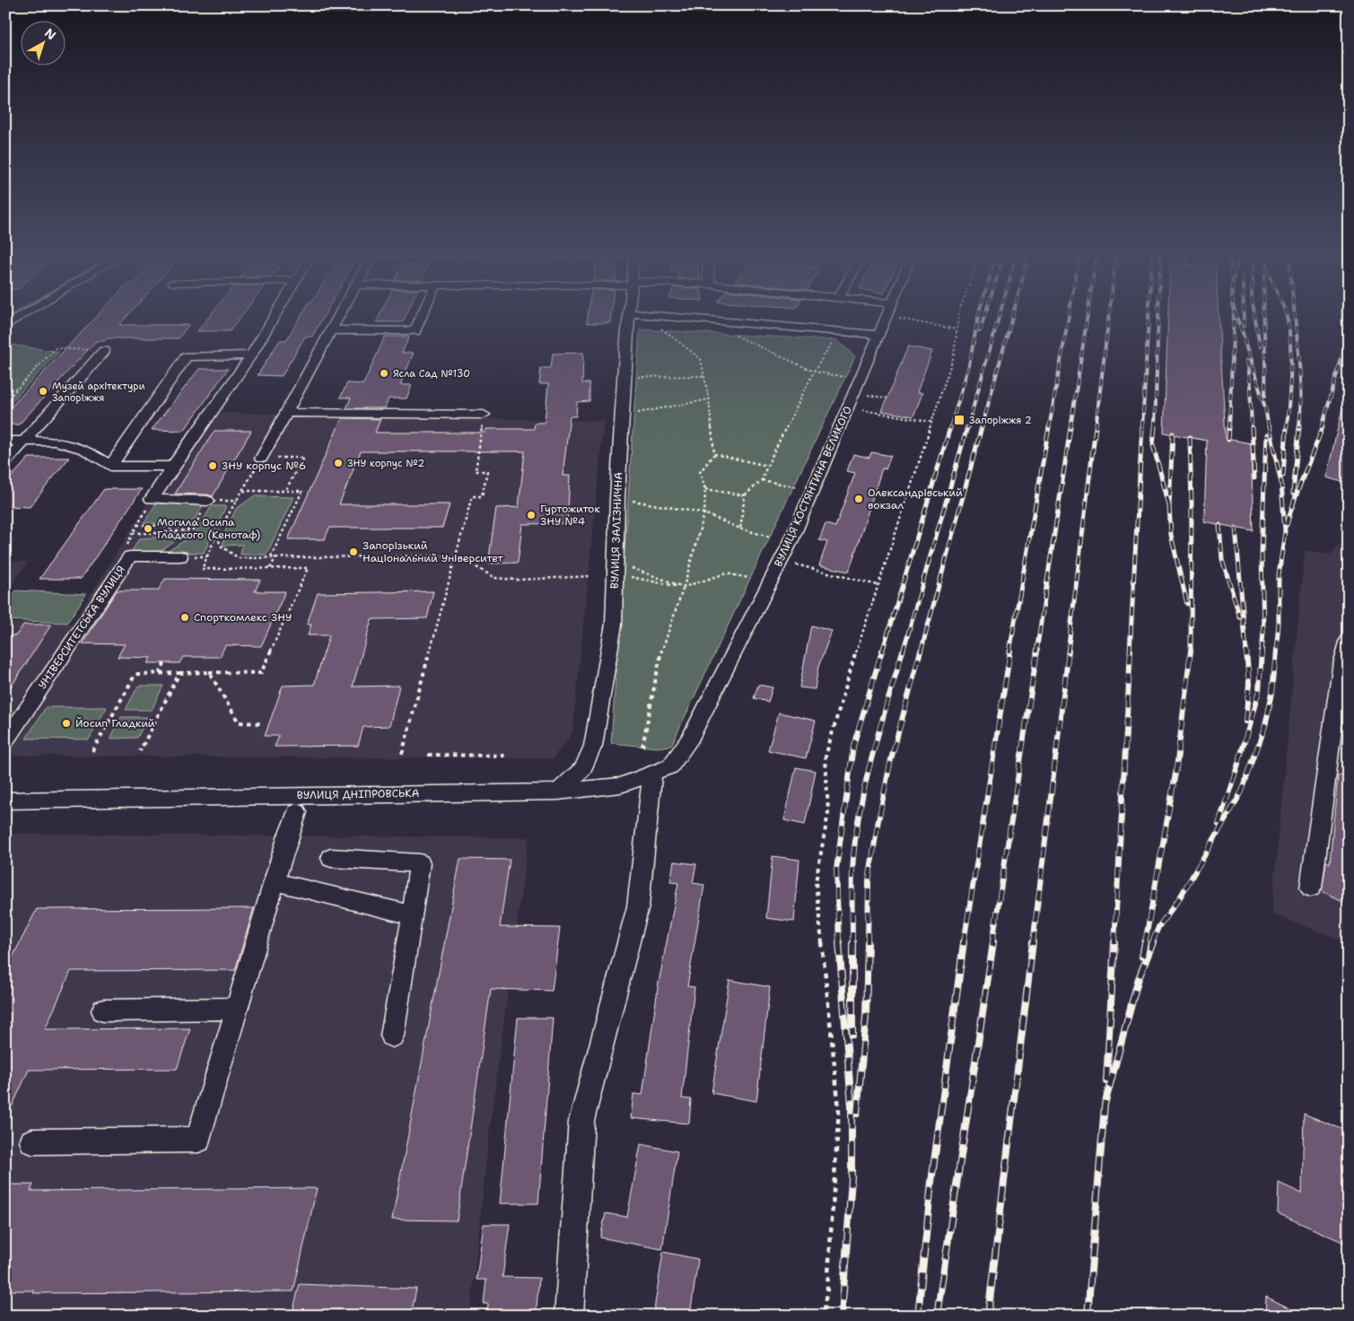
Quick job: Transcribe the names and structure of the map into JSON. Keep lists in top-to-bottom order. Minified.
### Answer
{"streets":{"street":["ВУЛИЦЯ КОСТЯНТИНА ВЕЛИКОГО","ВУЛИЦЯ ЗАЛІЗНИЧНА","УНІВЕРСИТЕТСЬКА ВУЛИЦЯ","ВУЛИЦЯ ДНІПРОВСЬКА"]},"crossings":[["ВУЛИЦЯ КОСТЯНТИНА ВЕЛИКОГО","ВУЛИЦЯ ДНІПРОВСЬКА"],["ВУЛИЦЯ ЗАЛІЗНИЧНА","ВУЛИЦЯ ДНІПРОВСЬКА"]],"places":{"other":["Ясла Сад №130","Музей архітектури Запоріжжя","ЗНУ корпус №2","ЗНУ корпус №6","Олександрівський вокзал","Гуртожиток ЗНУ №4","Могила Осипа Гладкого (Кенотаф)","Запорізький Національний Університет","Спорткомлекс ЗНУ","Йосип Гладкий"],"transit":["Запоріжжя 2"]},"north":"top right"}
